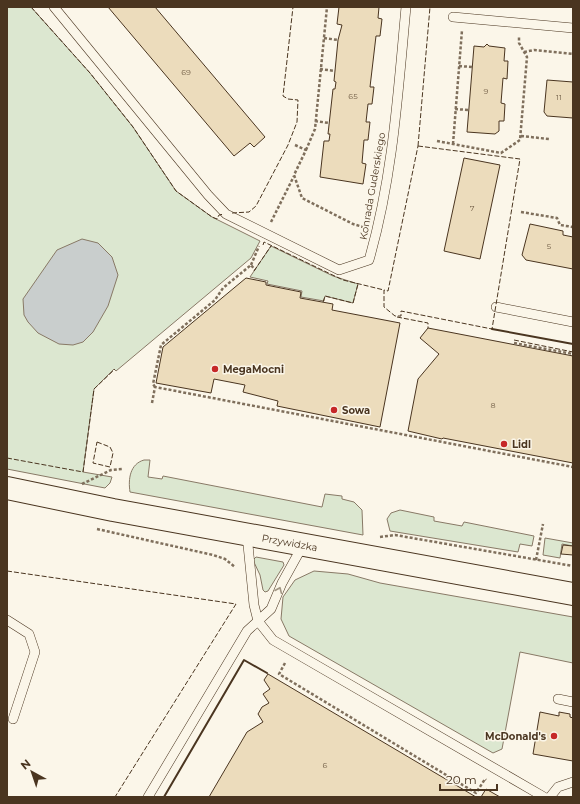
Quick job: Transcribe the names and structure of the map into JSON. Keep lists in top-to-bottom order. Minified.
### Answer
{"streets":{"street":["Przywidzka"],"lane":["Konrada Guderskiego"]},"places":["MegaMocni","Sowa","Lidl","McDonald's"],"house_numbers":["69","9","65","11","7","5","8","6"],"scale_bar":"20 m","north":"top left"}
